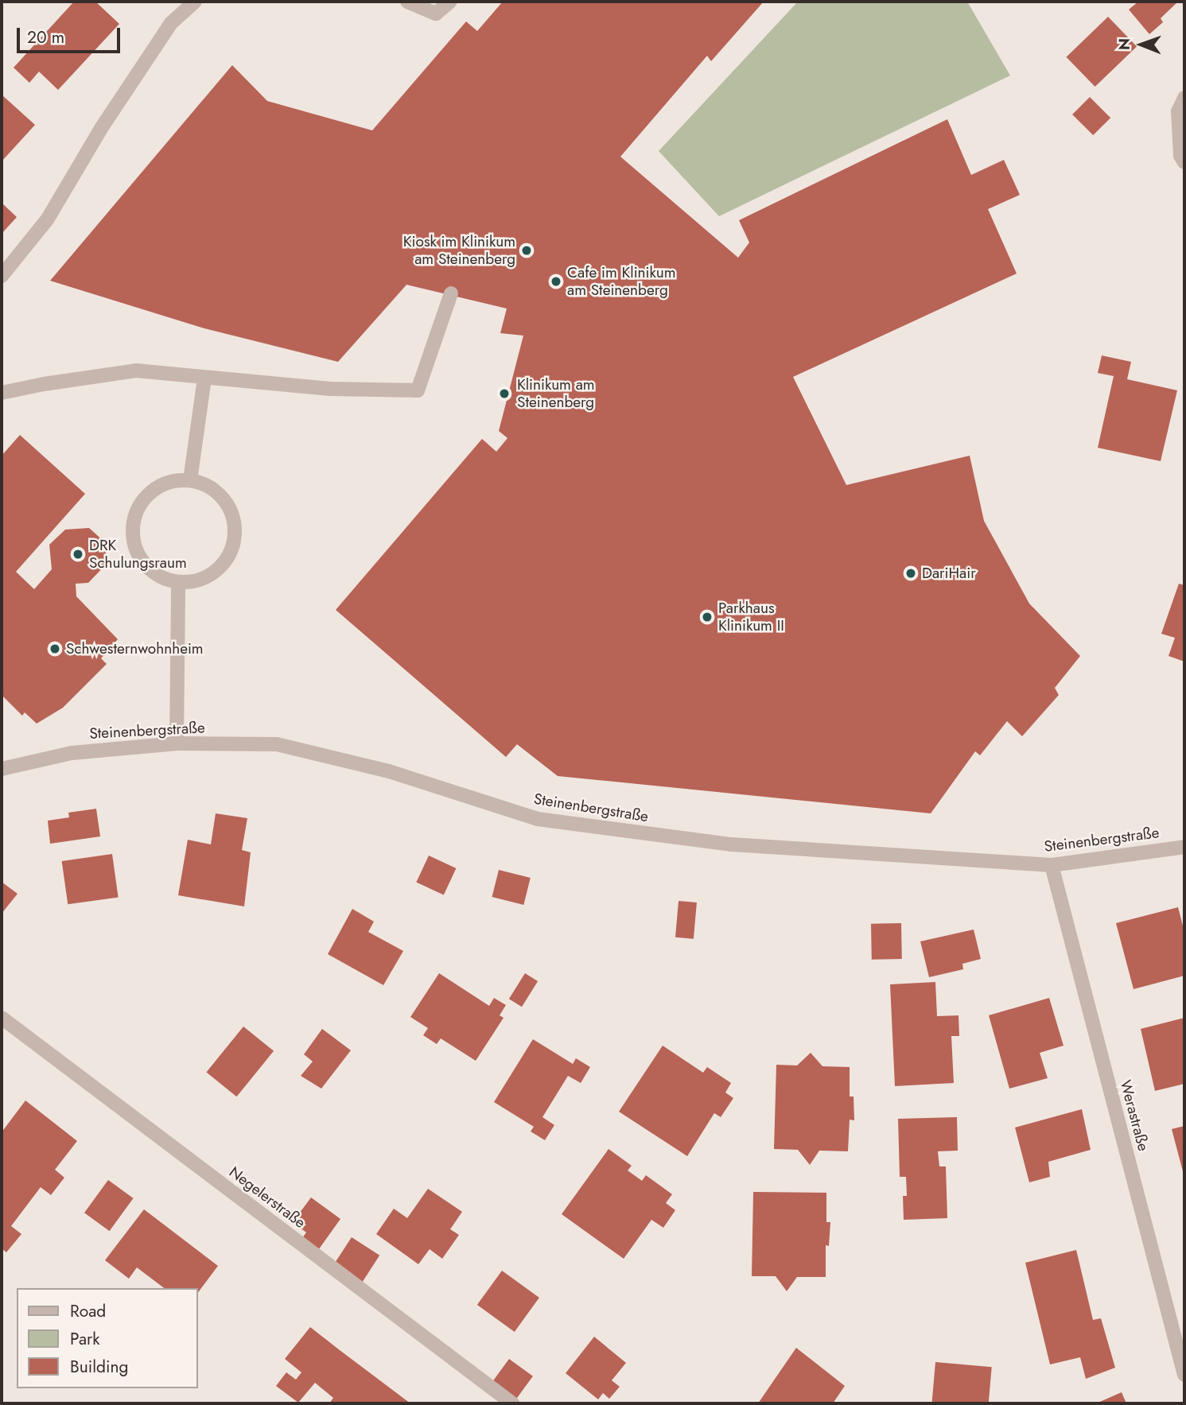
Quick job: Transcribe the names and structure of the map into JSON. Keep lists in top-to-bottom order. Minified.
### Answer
{"streets":{"street":["Steinenbergstraße","Werastraße","Negelerstraße"]},"crossings":[["Steinenbergstraße","Werastraße"]],"places":["Kiosk im Klinikum am Steinenberg","Cafe im Klinikum am Steinenberg","Klinikum am Steinenberg","DRK Schulungsraum","DariHair","Parkhaus Klinikum II","Schwesternwohnheim"],"legend":["Road","Park","Building"],"scale_bar":"20 m","north":"left"}
